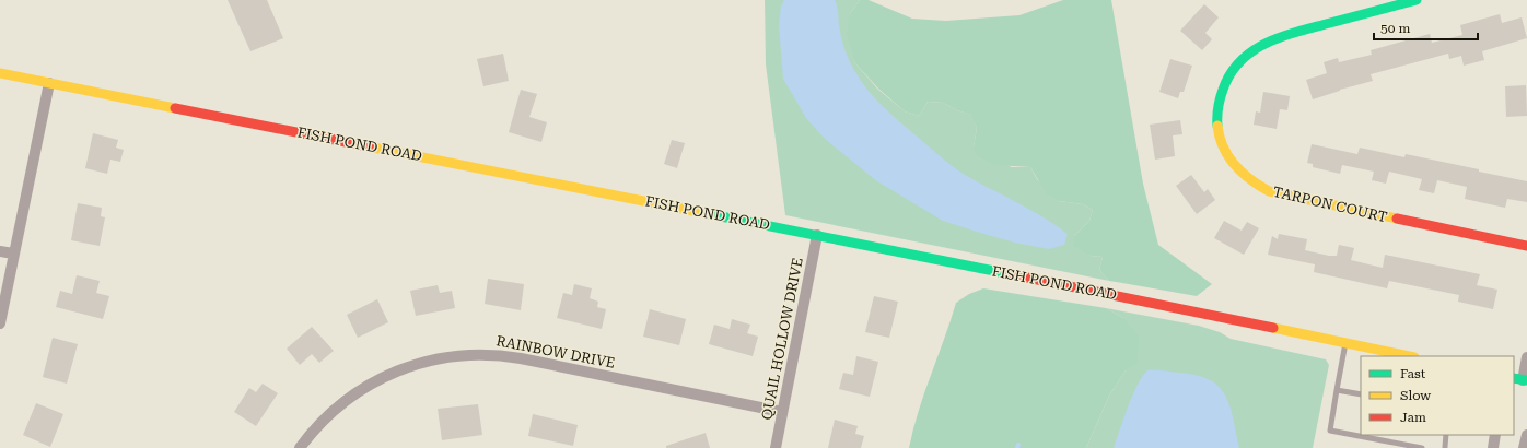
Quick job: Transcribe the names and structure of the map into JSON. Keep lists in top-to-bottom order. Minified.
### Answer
{"streets":{"street":["FISH POND ROAD","TARPON COURT","QUAIL HOLLOW DRIVE","RAINBOW DRIVE"]},"crossings":[["FISH POND ROAD","QUAIL HOLLOW DRIVE"],["QUAIL HOLLOW DRIVE","RAINBOW DRIVE"]],"legend":["Fast","Slow","Jam"],"scale_bar":"50 m"}
